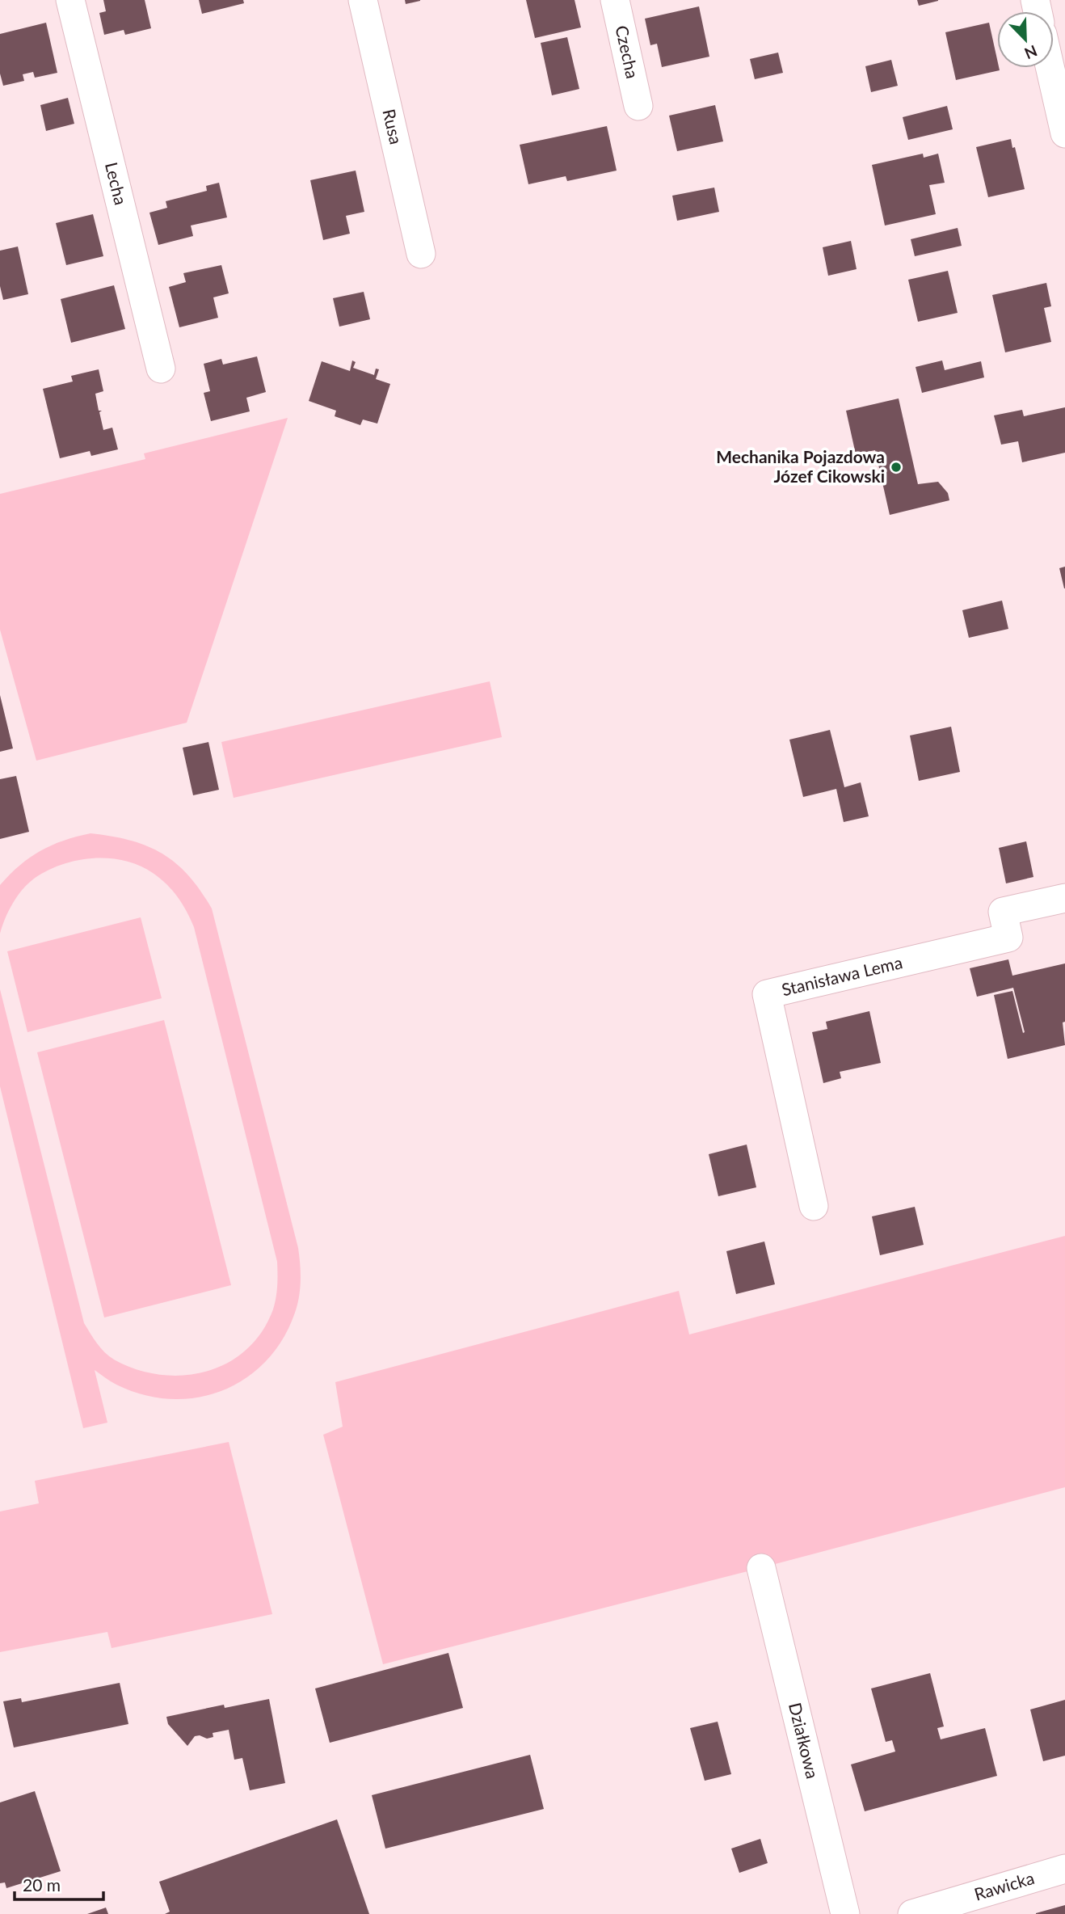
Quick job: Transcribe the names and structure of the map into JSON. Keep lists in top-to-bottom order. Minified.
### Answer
{"streets":{"street":["Czecha","Rusa","Lecha","Stanisława Lema","Działkowa","Rawicka"]},"places":["Mechanika Pojazdowa Józef Cikowski"],"scale_bar":"20 m","north":"bottom right"}
